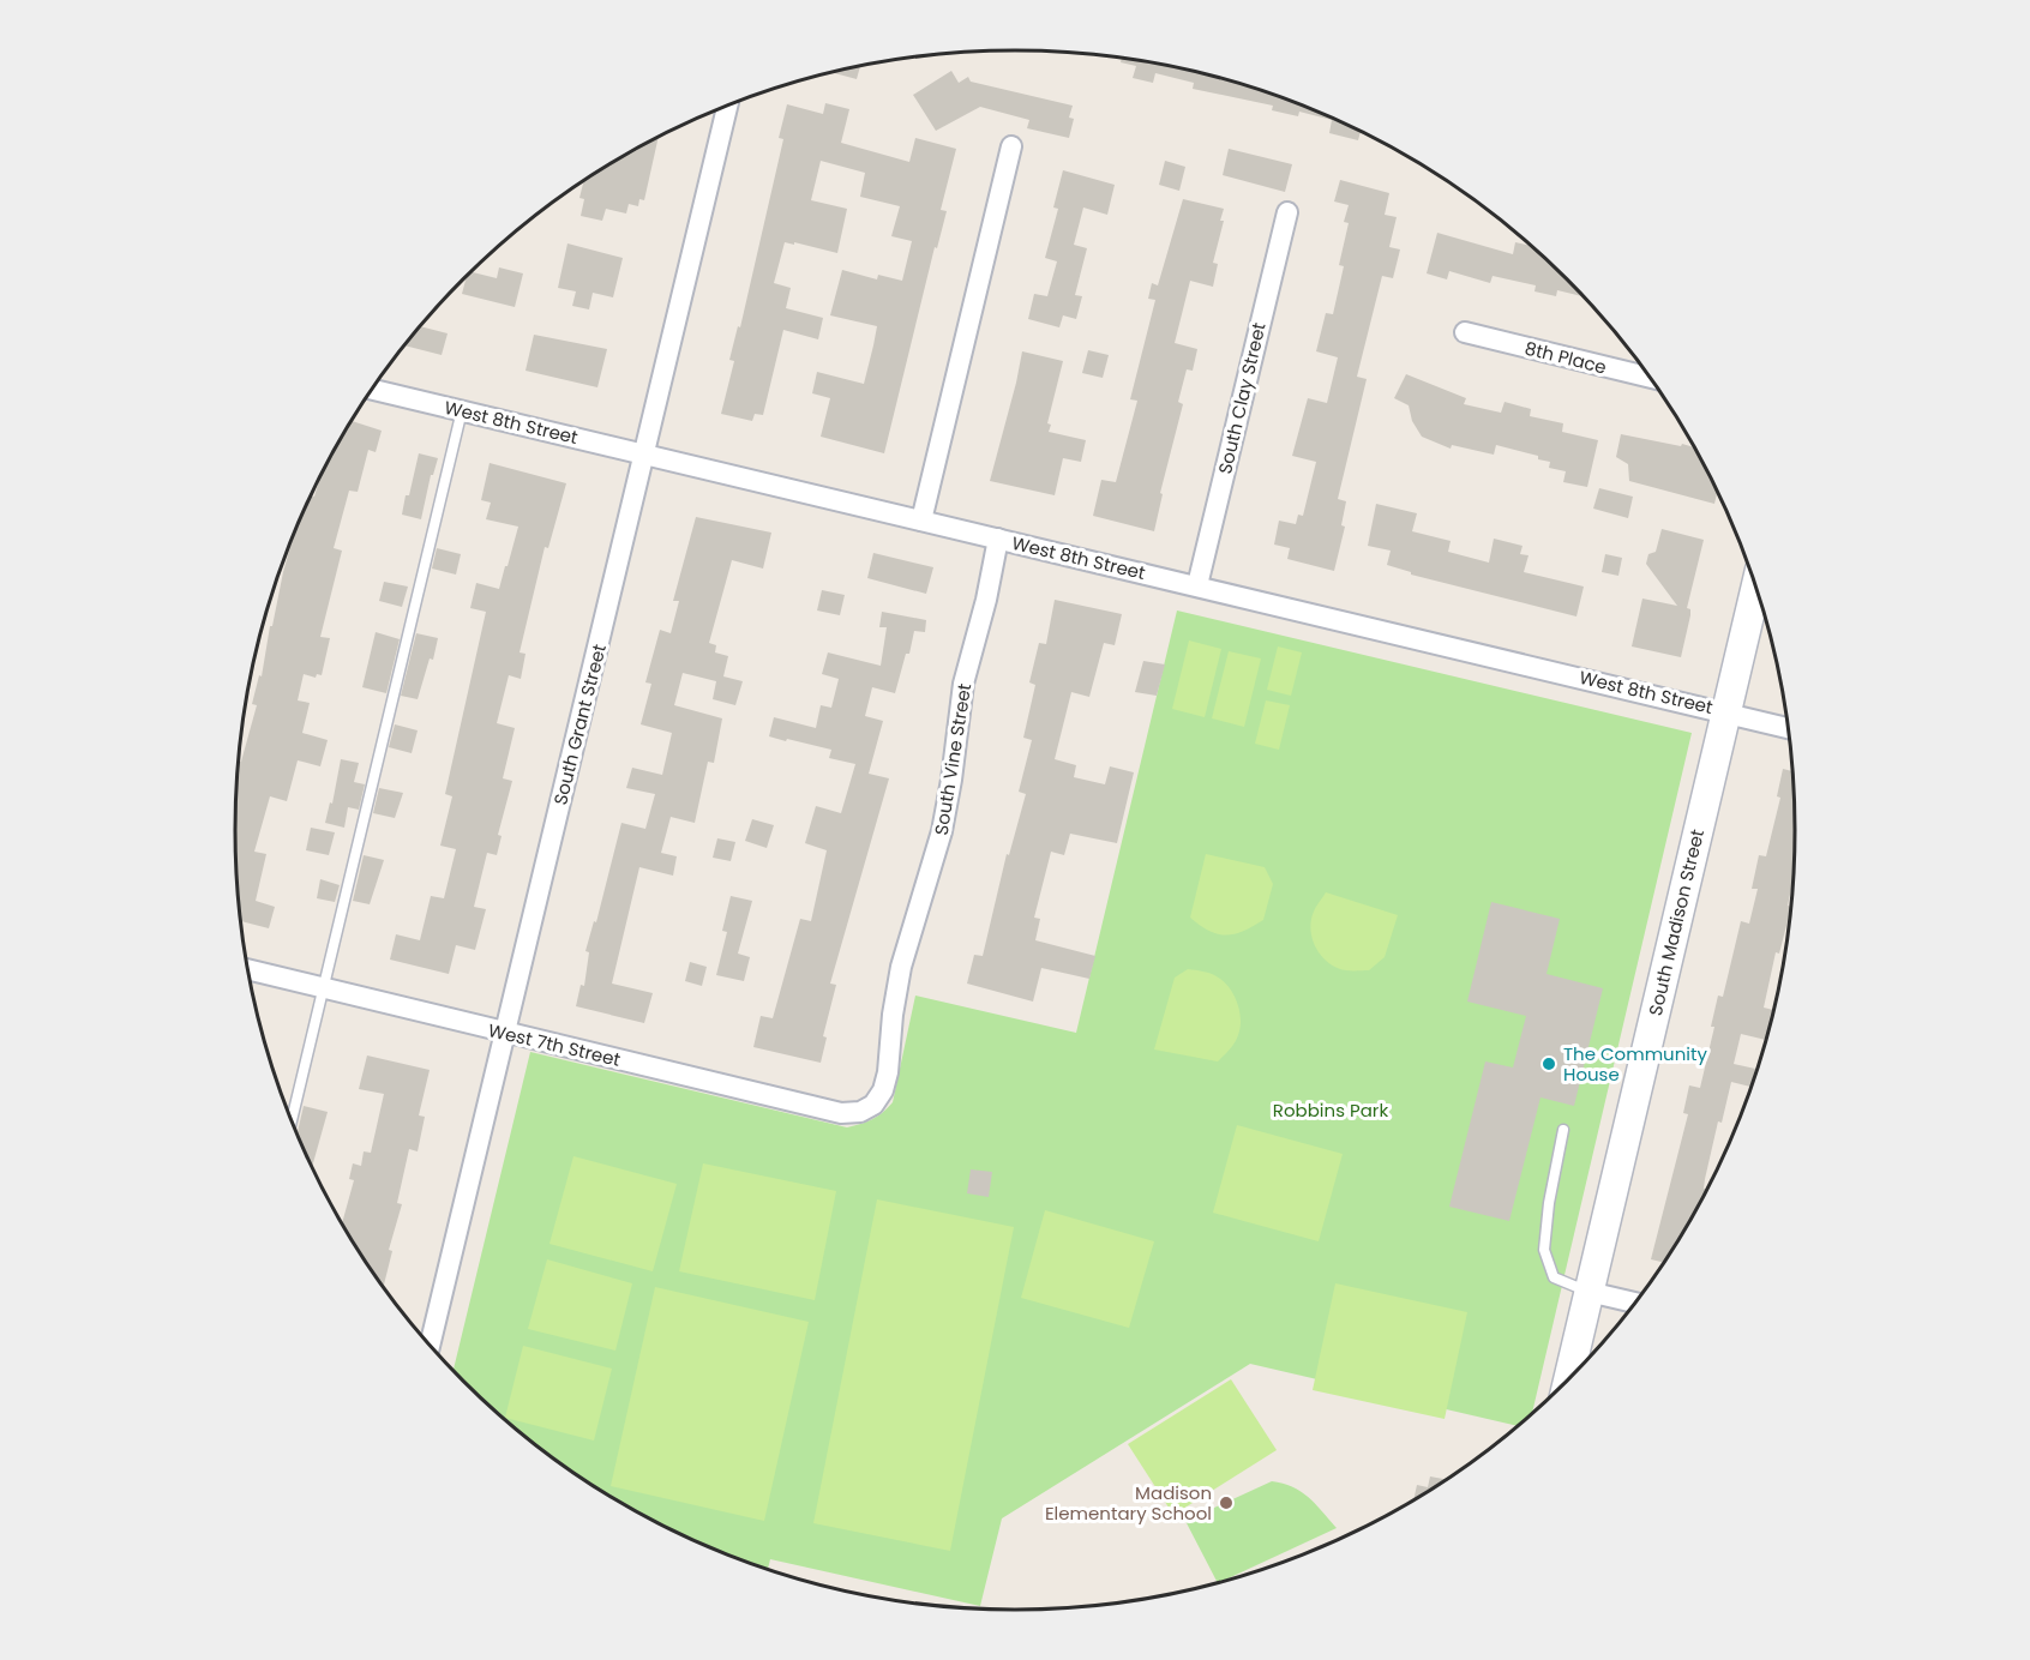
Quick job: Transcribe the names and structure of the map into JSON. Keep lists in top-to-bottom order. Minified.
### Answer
{"streets":{"street":["8th Place","South Clay Street","West 8th Street","South Grant Street","South Vine Street","South Madison Street","West 7th Street"]},"crossings":[["South Clay Street","West 8th Street"],["West 8th Street","South Grant Street"],["West 8th Street","South Vine Street"],["West 8th Street","South Madison Street"],["South Grant Street","West 7th Street"],["South Vine Street","West 7th Street"]],"parks":["Robbins Park"],"places":["The Community House","Madison Elementary School"]}
